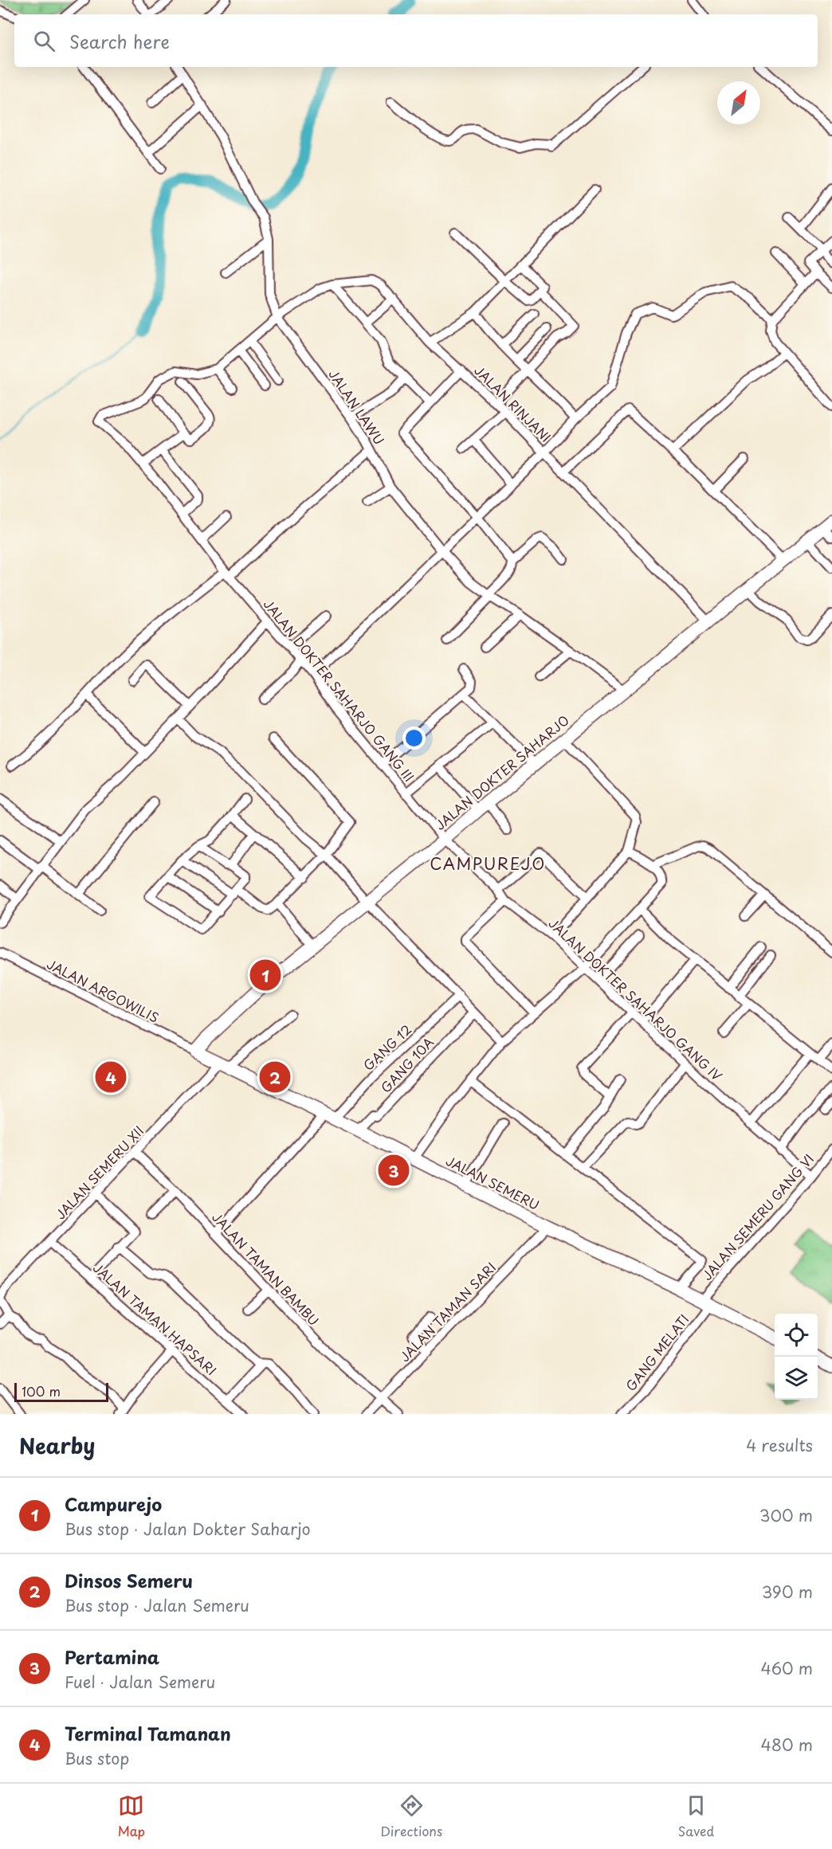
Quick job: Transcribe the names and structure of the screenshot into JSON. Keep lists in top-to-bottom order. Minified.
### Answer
{"streets":{"highway":["JALAN DOKTER SAHARJO","JALAN SEMERU"],"street":["JALAN RINJANI","JALAN LAWU","JALAN DOKTER SAHARJO GANG III","JALAN ARGOWILIS","JALAN DOKTER SAHARJO GANG IV","GANG 12","GANG 10A","JALAN SEMERU XII","JALAN SEMERU GANG VI","JALAN TAMAN BAMBU","JALAN TAMAN SARI","JALAN TAMAN HAPSARI","GANG MELATI"]},"crossings":[["JALAN RINJANI","JALAN LAWU"],["JALAN RINJANI","JALAN DOKTER SAHARJO GANG III"],["JALAN RINJANI","JALAN DOKTER SAHARJO"],["JALAN LAWU","JALAN DOKTER SAHARJO"],["JALAN DOKTER SAHARJO GANG III","JALAN DOKTER SAHARJO"],["JALAN DOKTER SAHARJO GANG III","JALAN DOKTER SAHARJO GANG IV"],["JALAN DOKTER SAHARJO","JALAN ARGOWILIS"],["JALAN DOKTER SAHARJO","JALAN DOKTER SAHARJO GANG IV"],["JALAN DOKTER SAHARJO","JALAN SEMERU"],["JALAN ARGOWILIS","JALAN SEMERU"],["JALAN DOKTER SAHARJO GANG IV","JALAN SEMERU GANG VI"],["GANG 12","JALAN SEMERU"],["GANG 12","JALAN TAMAN BAMBU"],["GANG 10A","JALAN SEMERU"],["JALAN SEMERU XII","JALAN SEMERU"],["JALAN SEMERU XII","JALAN TAMAN BAMBU"],["JALAN SEMERU XII","JALAN TAMAN HAPSARI"],["JALAN SEMERU","JALAN SEMERU GANG VI"],["JALAN SEMERU","JALAN TAMAN SARI"],["JALAN SEMERU","GANG MELATI"],["JALAN SEMERU GANG VI","GANG MELATI"],["JALAN TAMAN BAMBU","JALAN TAMAN SARI"]],"districts":["CAMPUREJO"],"scale_bar":"100 m","north":"top right","page":{"search":"Search here","pins":["1","2","4","3"],"scale":"100 m","heading":["Nearby","4 results"],"list":[{"mark":"1","name":"Campurejo","note":"Bus stop · Jalan Dokter Saharjo","value":"300 m"},{"mark":"2","name":"Dinsos Semeru","note":"Bus stop · Jalan Semeru","value":"390 m"},{"mark":"3","name":"Pertamina","note":"Fuel · Jalan Semeru","value":"460 m"},{"mark":"4","name":"Terminal Tamanan","note":"Bus stop","value":"480 m"}],"nav":["Map","Directions","Saved"]}}
